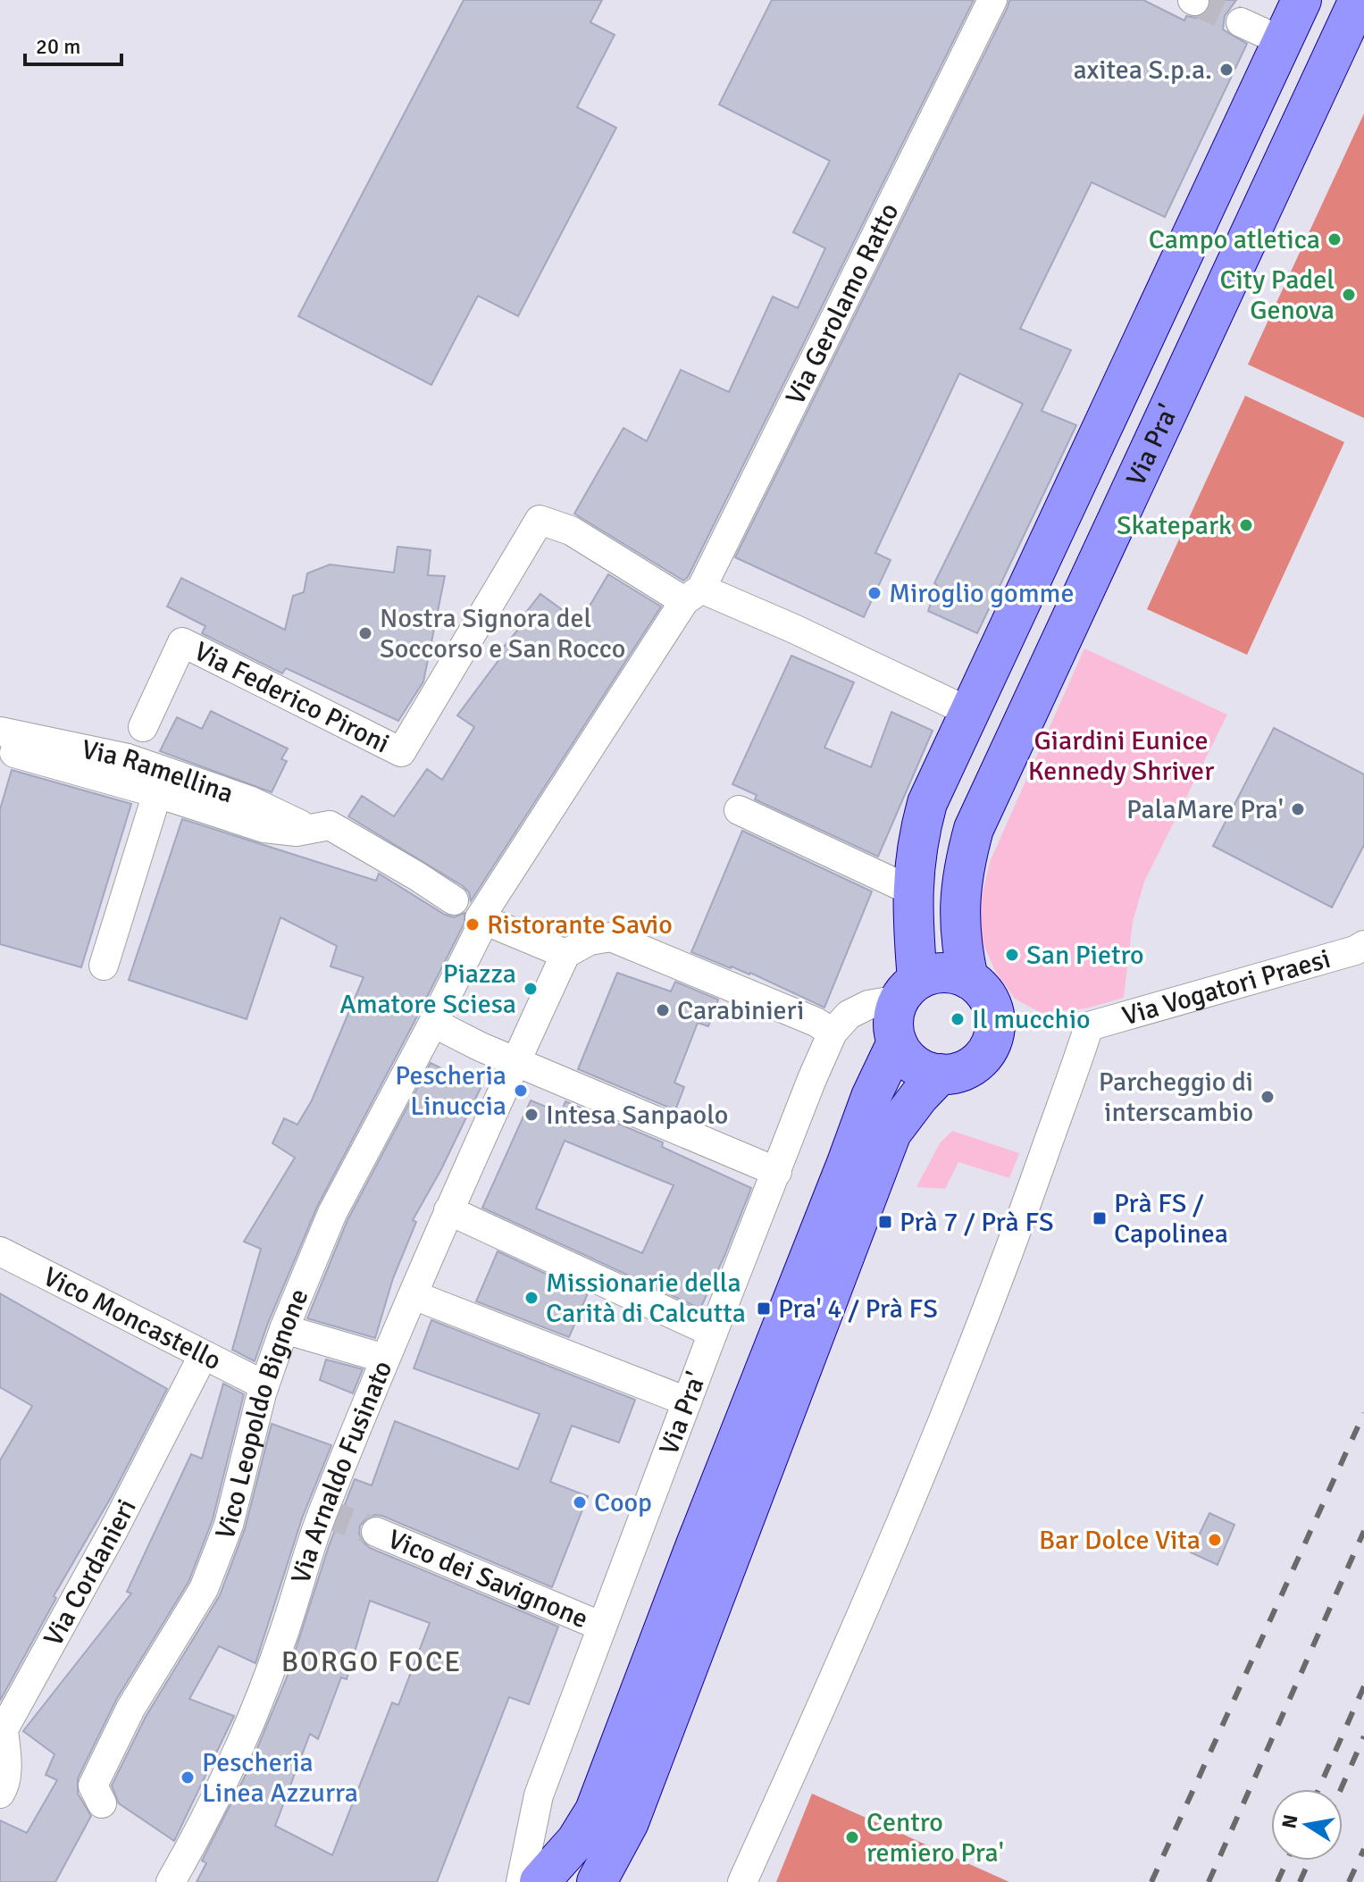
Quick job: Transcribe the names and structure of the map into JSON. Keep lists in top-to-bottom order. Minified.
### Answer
{"streets":{"main road":["Via Pra'"],"street":["Via Gerolamo Ratto","Via Federico Pironi","Via Ramellina","Via Vogatori Praesi","Vico Moncastello","Vico Leopoldo Bignone","Via Arnaldo Fusinato","Via Cordanieri","Vico dei Savignone"]},"crossings":[["Via Gerolamo Ratto","Via Federico Pironi"],["Via Pra'","Via Federico Pironi"],["Via Pra'","Vico dei Savignone"],["Vico Moncastello","Vico Leopoldo Bignone"],["Vico Moncastello","Via Cordanieri"]],"districts":["BORGO FOCE"],"parks":["Giardini Eunice Kennedy Shriver"],"places":{"other":["axitea S.p.a.","Campo atletica","City Padel Genova","Skatepark","Miroglio gomme","Nostra Signora del Soccorso e San Rocco","PalaMare Pra'","Ristorante Savio","San Pietro","Piazza Amatore Sciesa","Carabinieri","Il mucchio","Pescheria Linuccia","Parcheggio di interscambio","Intesa Sanpaolo","Missionarie della Carità di Calcutta","Coop","Bar Dolce Vita","Pescheria Linea Azzurra","Centro remiero Pra'"],"transit":["Prà FS / Capolinea","Prà 7 / Prà FS","Pra' 4 / Prà FS"]},"scale_bar":"20 m","north":"left"}
